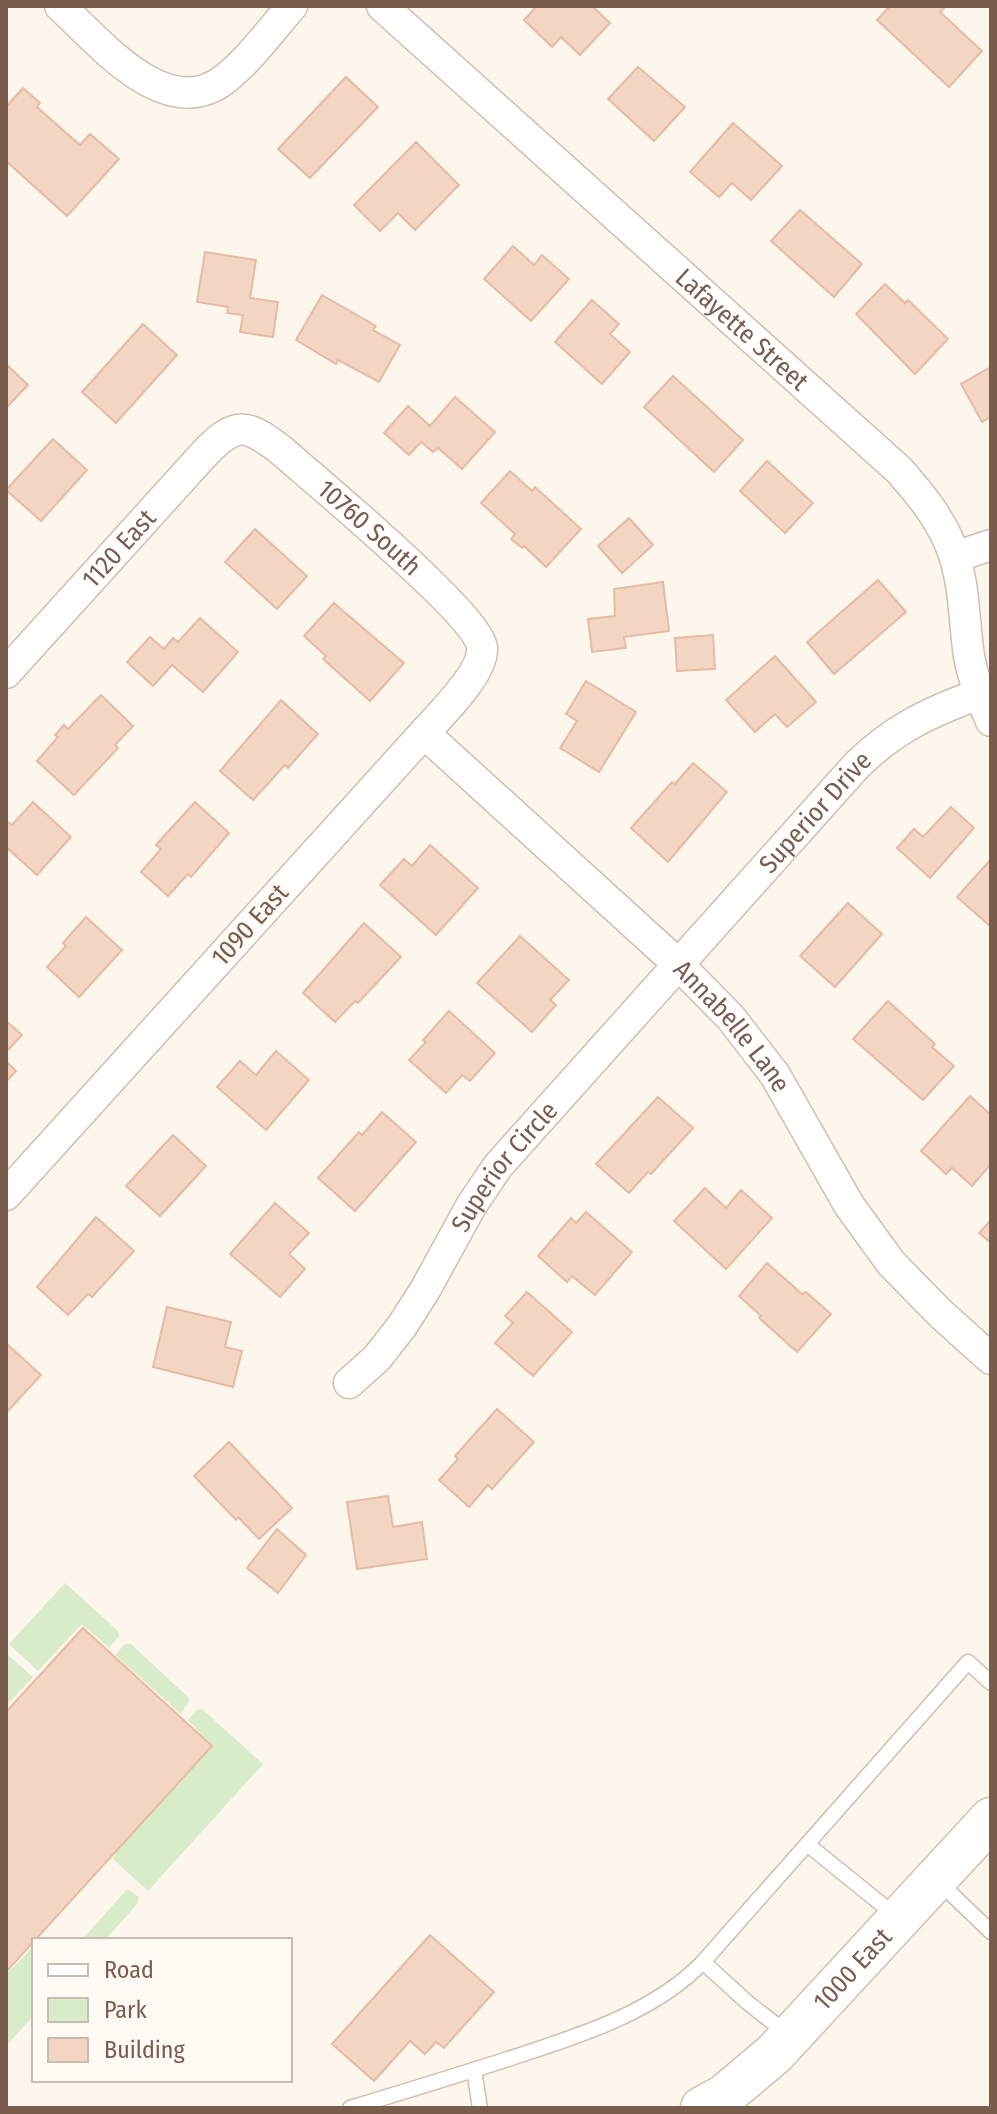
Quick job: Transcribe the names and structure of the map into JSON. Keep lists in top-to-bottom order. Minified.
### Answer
{"streets":{"street":["Lafayette Street","10760 South","1120 East","Superior Drive","1090 East","Annabelle Lane","Superior Circle","1000 East"]},"crossings":[["Lafayette Street","Superior Drive"],["10760 South","1120 East"],["10760 South","1090 East"],["Superior Drive","Annabelle Lane"],["Superior Drive","Superior Circle"],["1090 East","Annabelle Lane"],["Annabelle Lane","Superior Circle"]],"legend":["Road","Park","Building"]}
